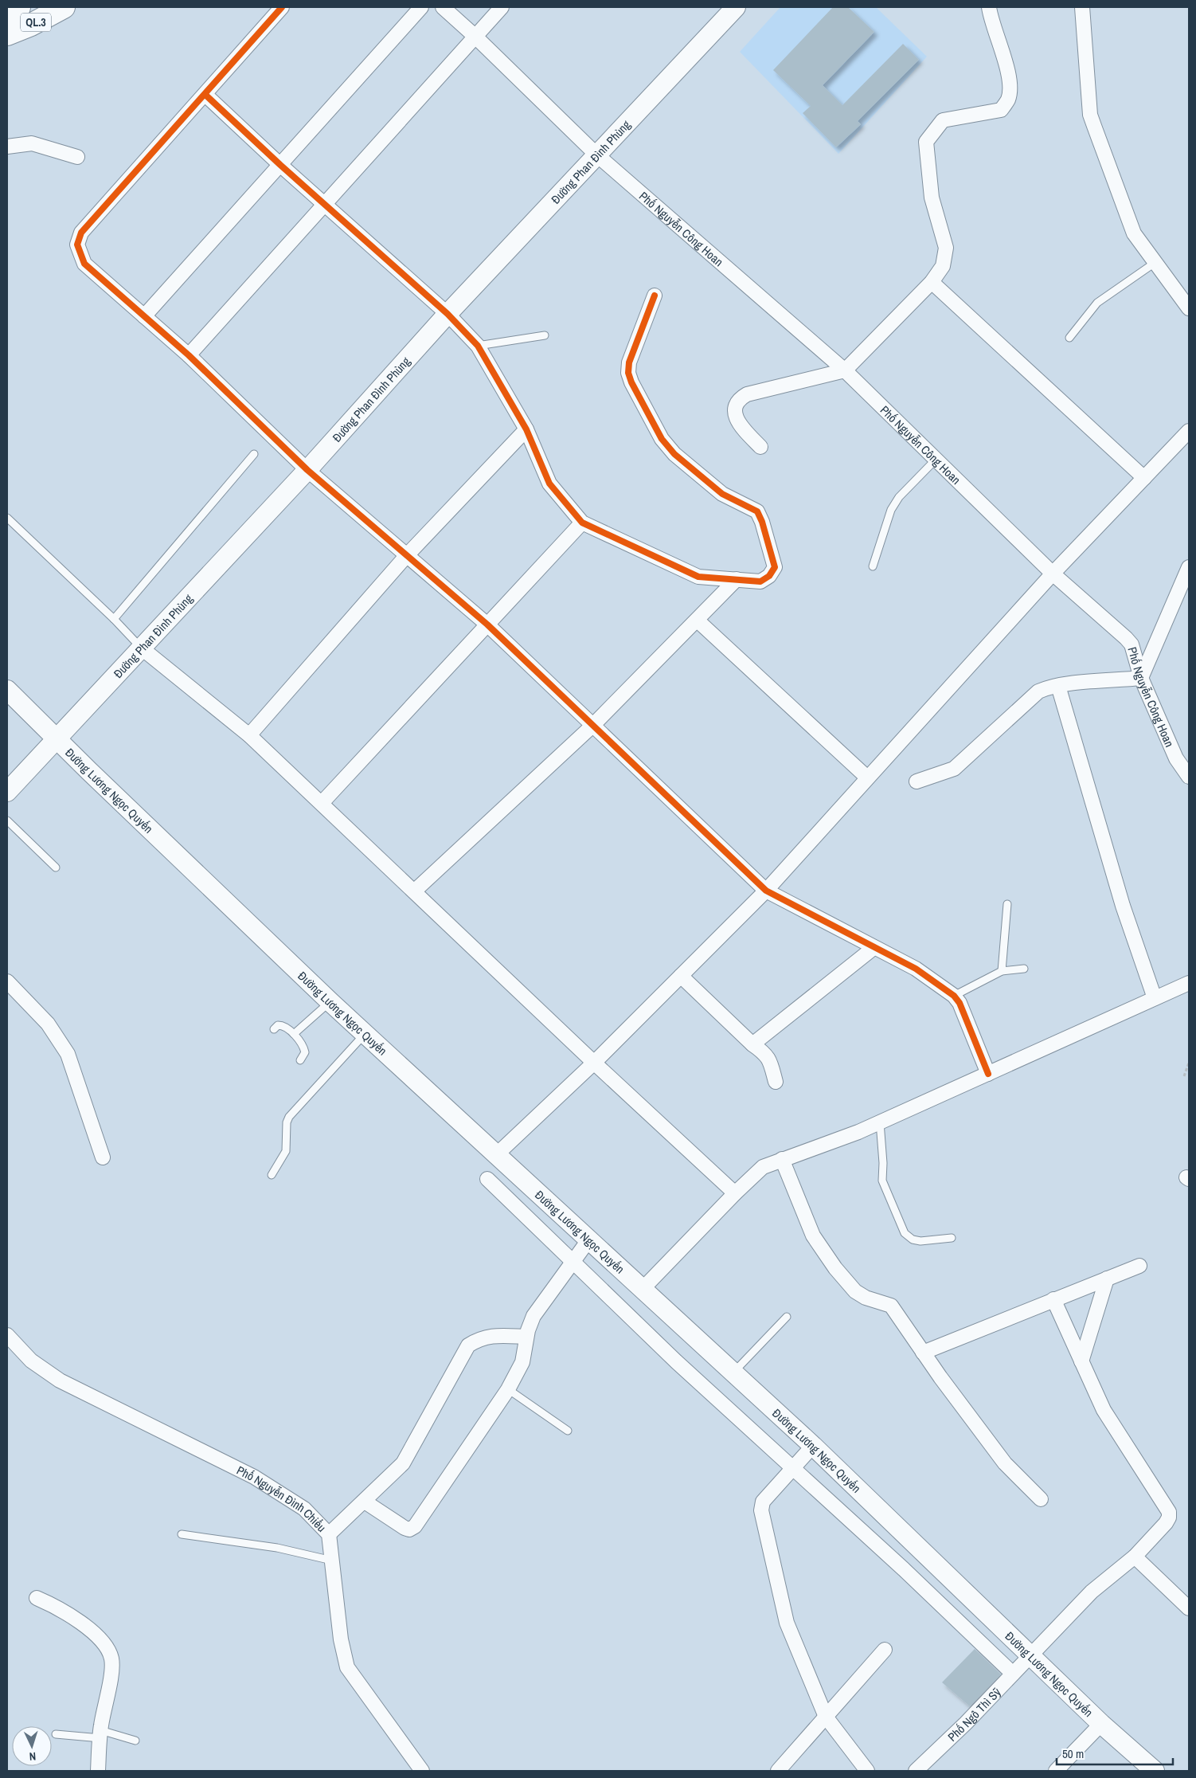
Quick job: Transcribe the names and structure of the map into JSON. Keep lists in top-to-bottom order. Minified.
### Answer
{"streets":{"highway":["QL.3"],"main road":["Đường Phan Đình Phùng","Đường Lương Ngọc Quyến"],"street":["Phố Nguyễn Công Hoan","Phố Nguyễn Đình Chiểu","Phố Ngô Thì Sỹ"]},"crossings":[["Đường Phan Đình Phùng","Phố Nguyễn Công Hoan"],["Đường Phan Đình Phùng","Đường Lương Ngọc Quyến"],["Đường Lương Ngọc Quyến","Phố Ngô Thì Sỹ"]],"scale_bar":"50 m","north":"bottom"}
